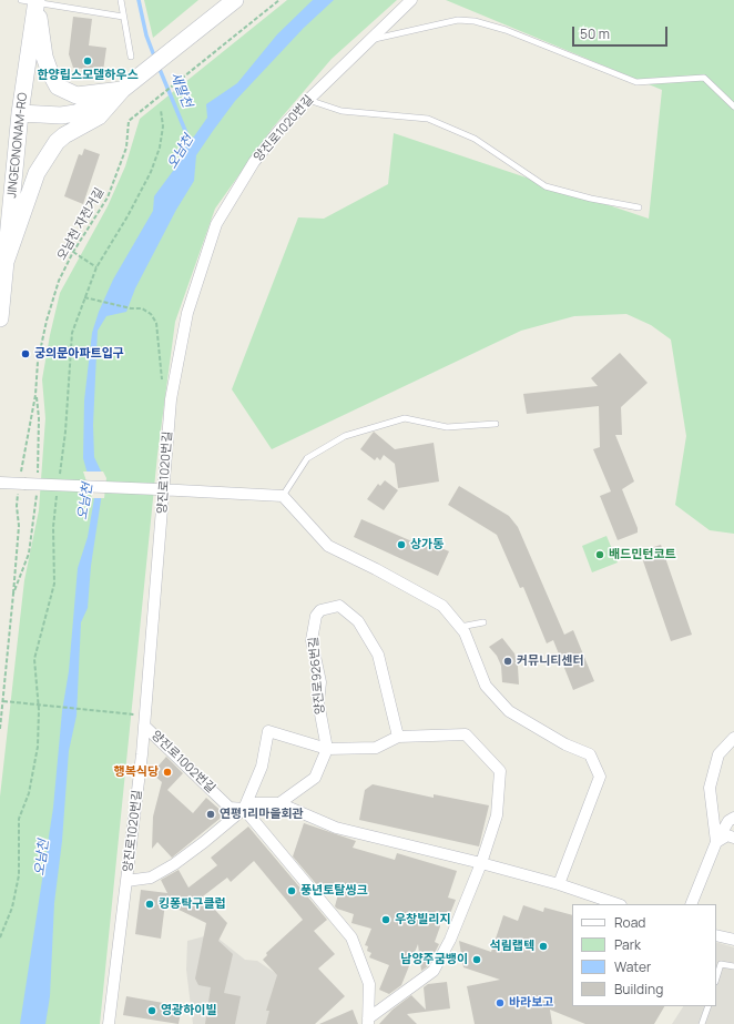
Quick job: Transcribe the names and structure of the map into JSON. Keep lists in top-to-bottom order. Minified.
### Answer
{"streets":{"street":["양진로1020번길","JINGEONONAM-RO","양진로926번길","양진로1002번길"],"path":["오남천 자전거길"]},"crossings":[["양진로1020번길","양진로1002번길"]],"water":["새말천","오남천"],"places":["한양립스모델하우스","궁의문아파트입구","상가동","배드민턴코트","커뮤니티센터","행복식당","연평1리마을회관","풍년토탈씽크","킹퐁탁구클럽","우창빌리지","석림랩텍","남양주굼뱅이","바라보고","영광하이빌"],"legend":["Road","Park","Water","Building"],"scale_bar":"50 m"}
